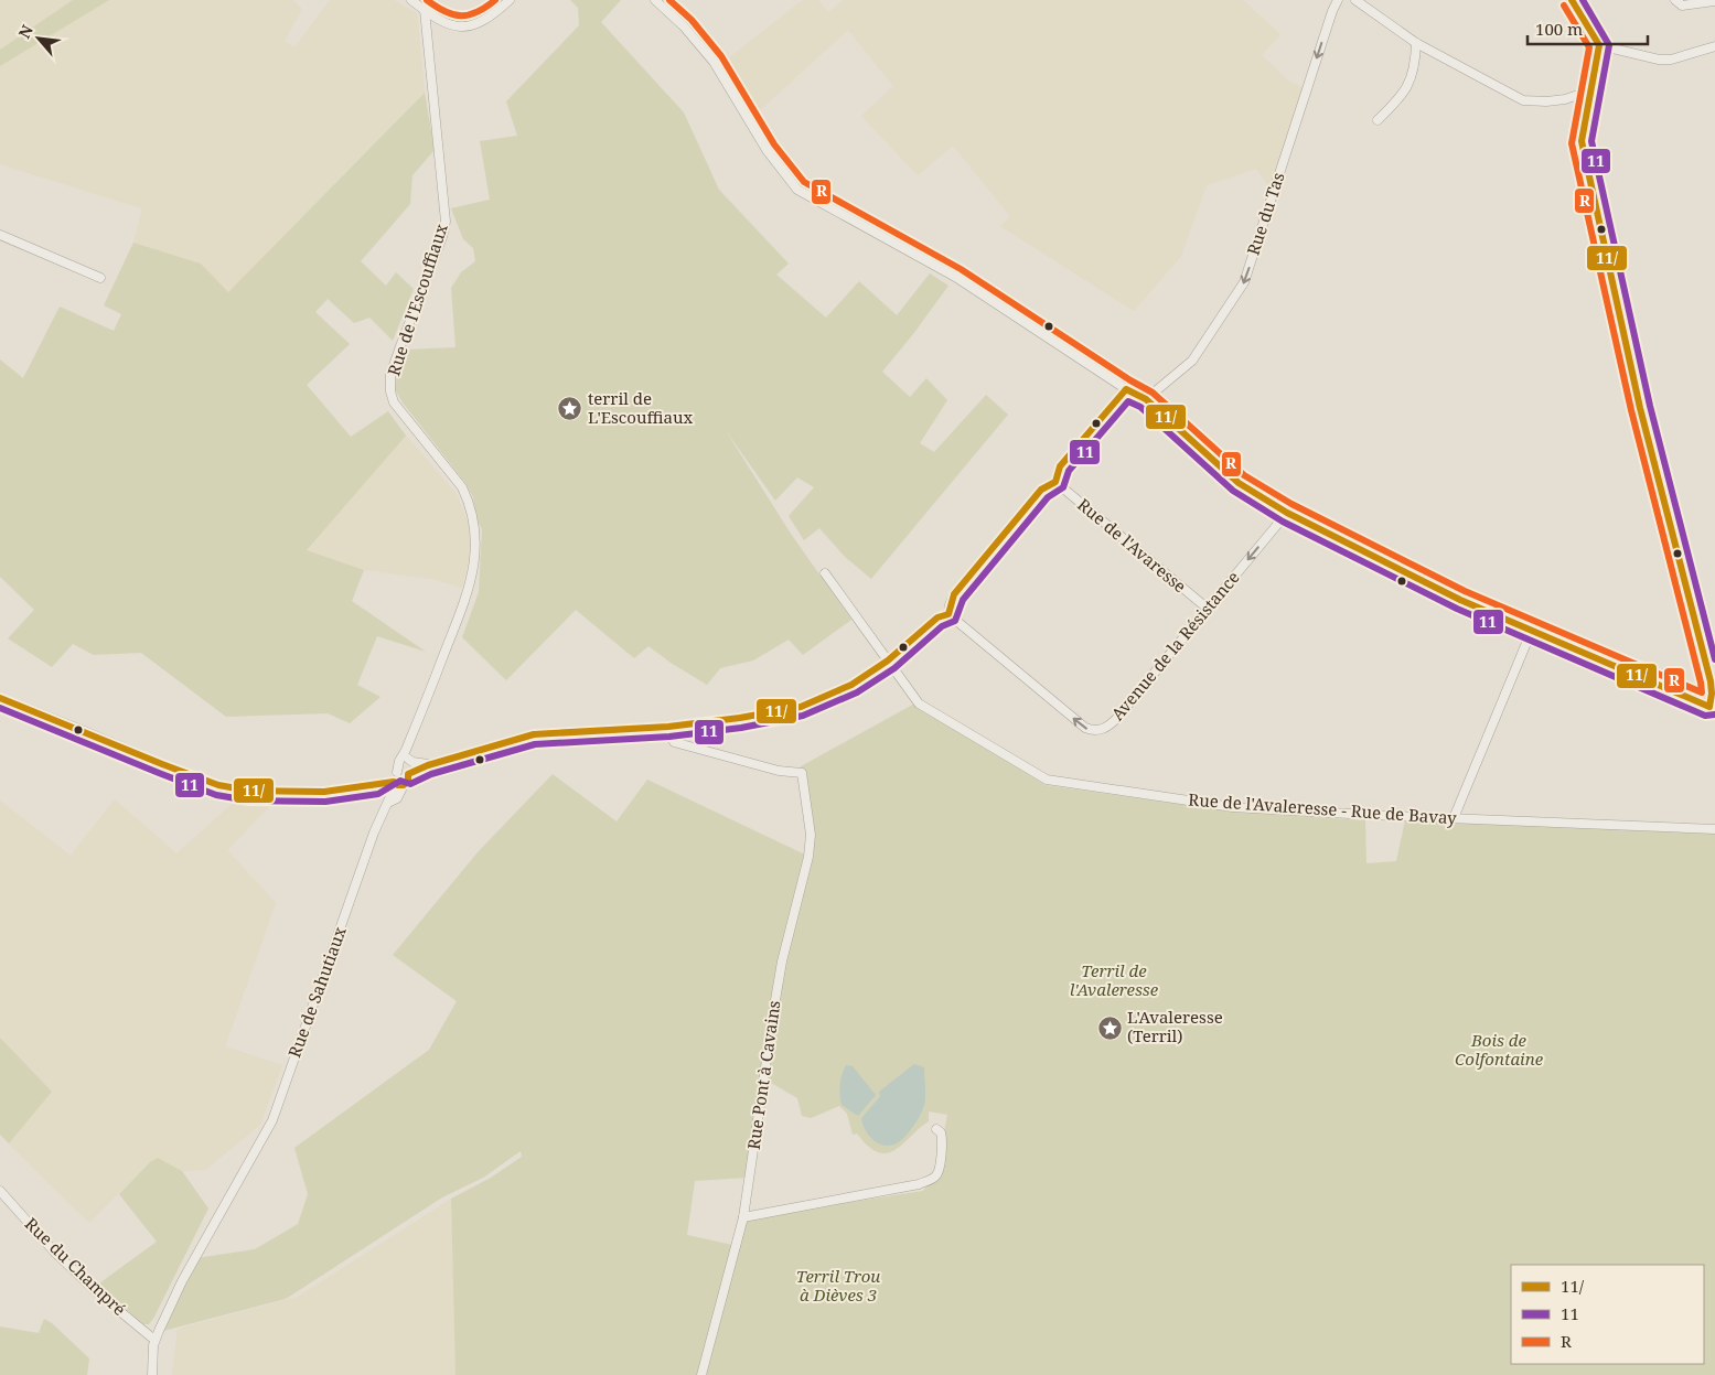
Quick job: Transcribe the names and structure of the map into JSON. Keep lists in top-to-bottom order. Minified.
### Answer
{"streets":{"street":["Rue du Tas","Rue de l'Escouffiaux","Rue de l'Avaresse","Avenue de la Résistance","Rue de l'Avaleresse - Rue de Bavay","Rue de Sahutiaux","Rue Pont à Cavains","Rue du Champré"]},"crossings":[["Rue de l'Escouffiaux","Rue de Sahutiaux"],["Rue de l'Avaresse","Avenue de la Résistance"],["Rue de Sahutiaux","Rue du Champré"]],"one_way":["Rue du Tas"],"parks":["Terril de l'Avaleresse","Bois de Colfontaine","Terril Trou à Dièves 3"],"places":{"place":["terril de L'Escouffiaux","L'Avaleresse (Terril)"]},"lines":["transit line 11/","transit line 11","transit line R"],"legend":["11/","11","R"],"scale_bar":"100 m","north":"top left"}
